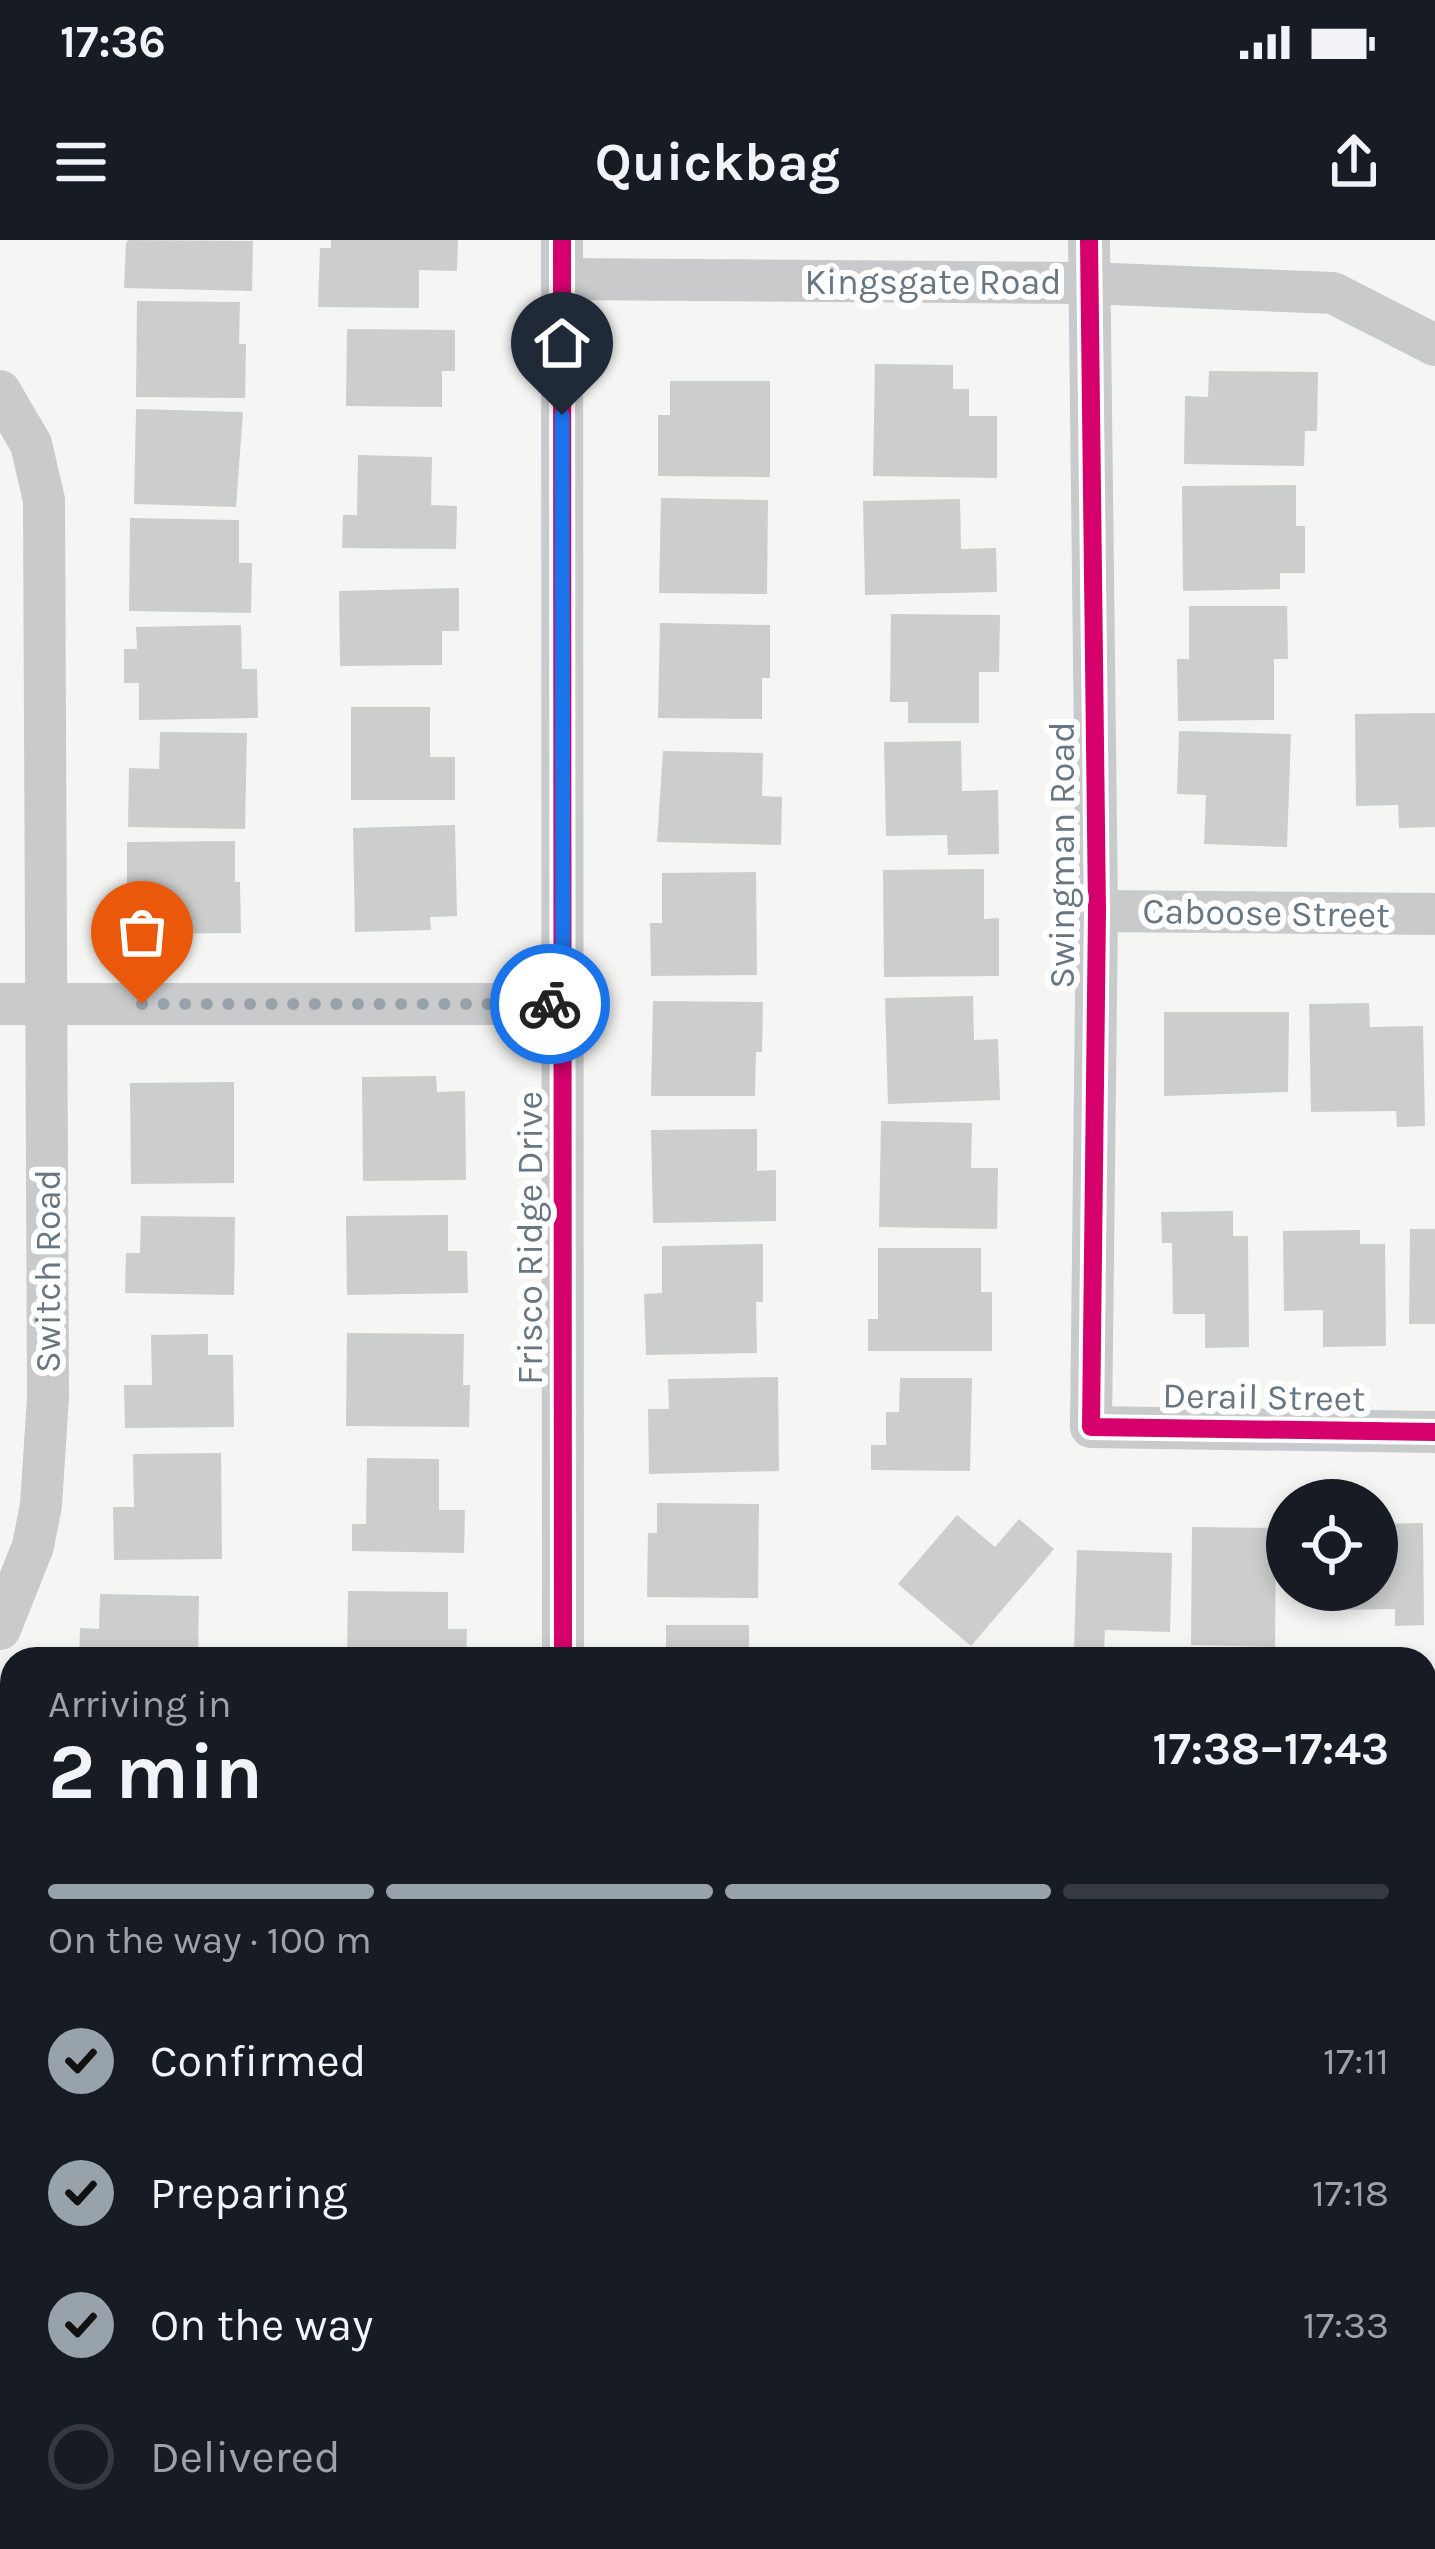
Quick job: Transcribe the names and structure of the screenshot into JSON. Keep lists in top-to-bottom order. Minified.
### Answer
{"streets":{"street":["Kingsgate Road","Swingman Road","Caboose Street","Frisco Ridge Drive","Switch Road","Derail Street"]},"crossings":[["Kingsgate Road","Swingman Road"],["Kingsgate Road","Frisco Ridge Drive"],["Swingman Road","Caboose Street"],["Swingman Road","Derail Street"]],"page":{"status":"17:36","header":"Quickbag","heading":["2 min","Arriving in","17:38–17:43"],"bar":"On the way · 100 m","list":[["Confirmed","17:11"],["Preparing","17:18"],["On the way","17:33"],"Delivered"]}}
